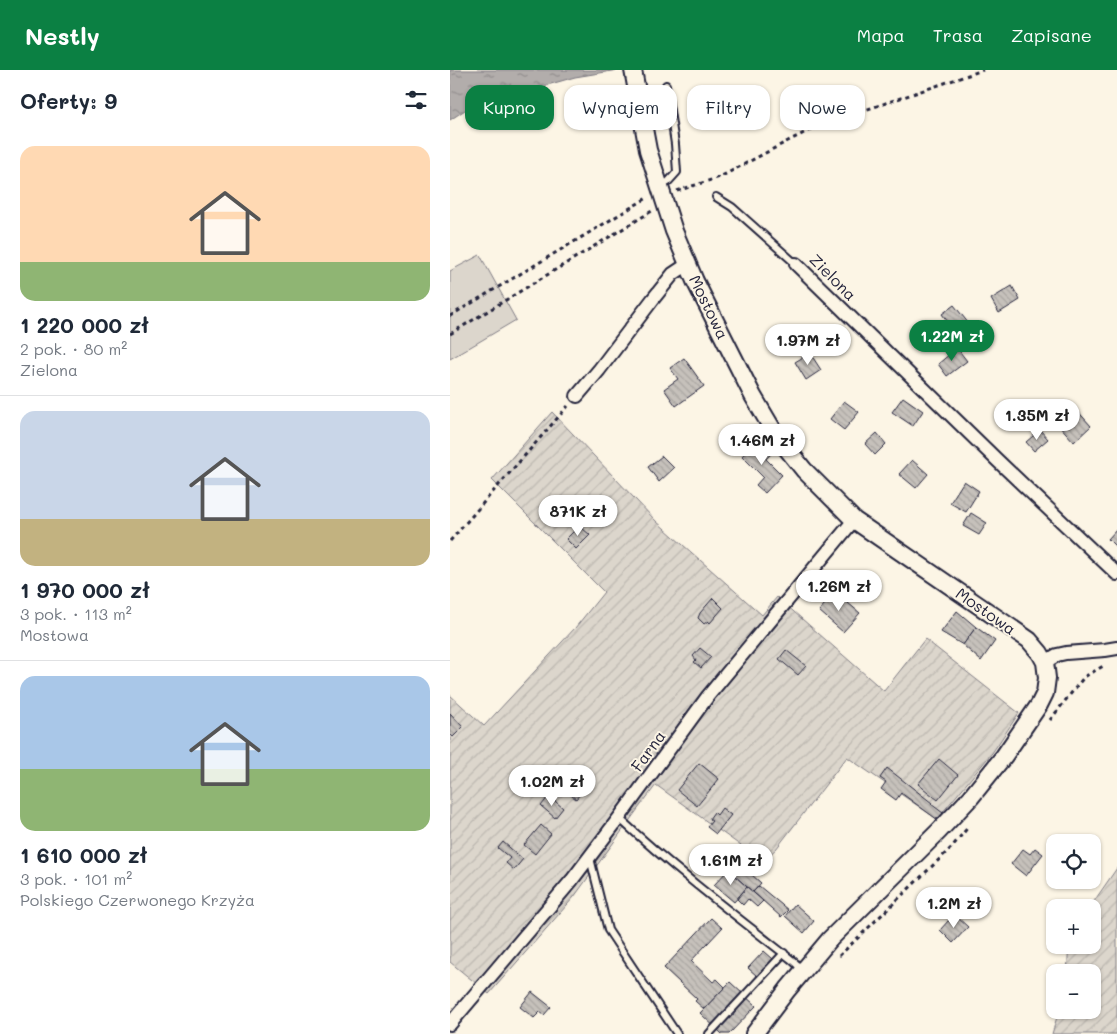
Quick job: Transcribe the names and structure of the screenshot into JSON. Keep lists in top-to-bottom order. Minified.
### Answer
{"streets":{"street":["Zielona","Mostowa","Farna"]},"crossings":[["Mostowa","Farna"]],"page":{"header":"Nestly","nav":["Mapa","Trasa","Zapisane"],"heading":"Oferty: 9","chip":["Kupno","Wynajem","Filtry","Nowe"],"list":[{"name":"1 220 000 zł","note":"2 pok. · 80 m² · Zielona"},{"name":"1 970 000 zł","note":"3 pok. · 113 m² · Mostowa"},{"name":"1 610 000 zł","note":"3 pok. · 101 m² · Polskiego Czerwonego Krzyża"}],"price":["1.22M zł","1.97M zł","1.35M zł","1.46M zł","871K zł","1.26M zł","1.02M zł","1.61M zł","1.2M zł"],"map_buttons":["+","−"]}}
